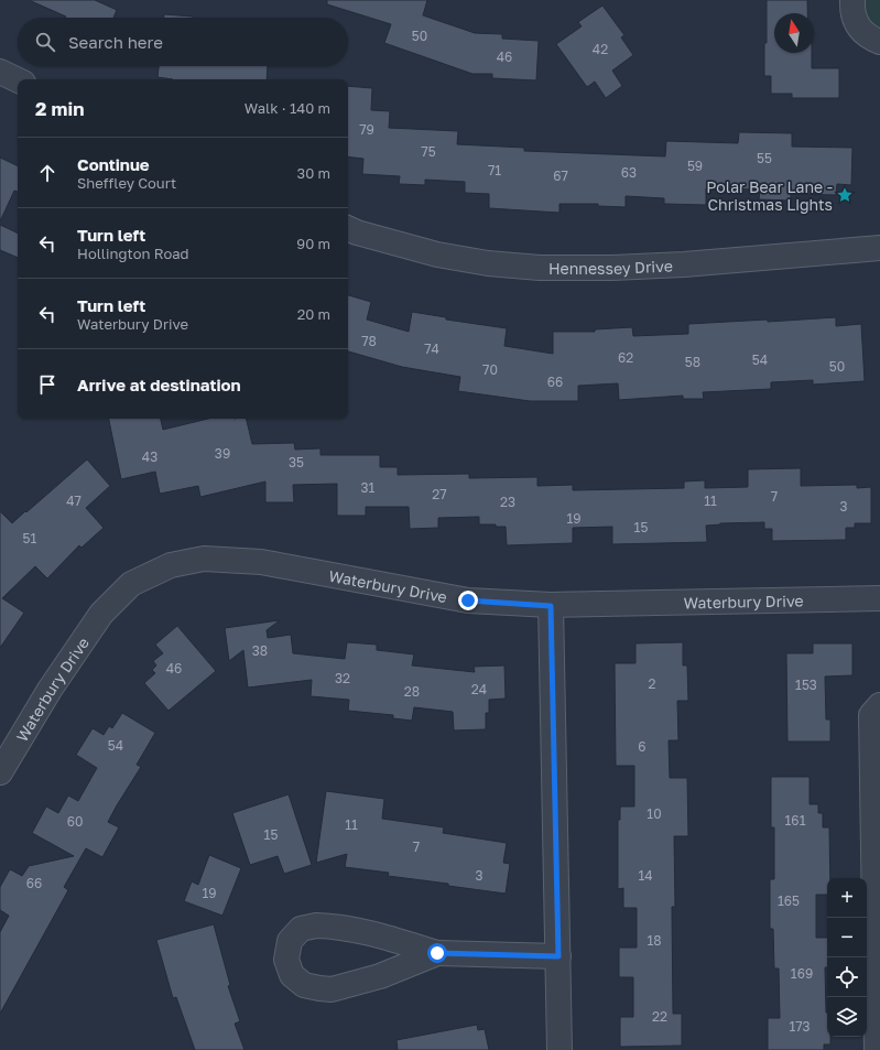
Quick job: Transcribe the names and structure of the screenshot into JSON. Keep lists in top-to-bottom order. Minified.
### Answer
{"streets":{"street":["Hennessey Drive","Waterbury Drive"]},"places":{"place":["Polar Bear Lane - Christmas Lights"]},"house_numbers":["50","42","46","79","75","55","59","71","63","67","78","74","62","54","58","50","70","66","39","43","35","31","27","7","47","11","23","3","19","15","51","38","46","32","2","153","24","28","54","6","10","161","60","11","15","7","3","14","66","19","165","18","169","22","173"],"north":"top","page":{"search":"Search here","heading":["2 min","Walk · 140 m"],"list":[["Continue","Sheffley Court","30 m"],["Turn left","Hollington Road","90 m"],["Turn left","Waterbury Drive","20 m"],"Arrive at destination"],"map_buttons":["+","−"]}}
